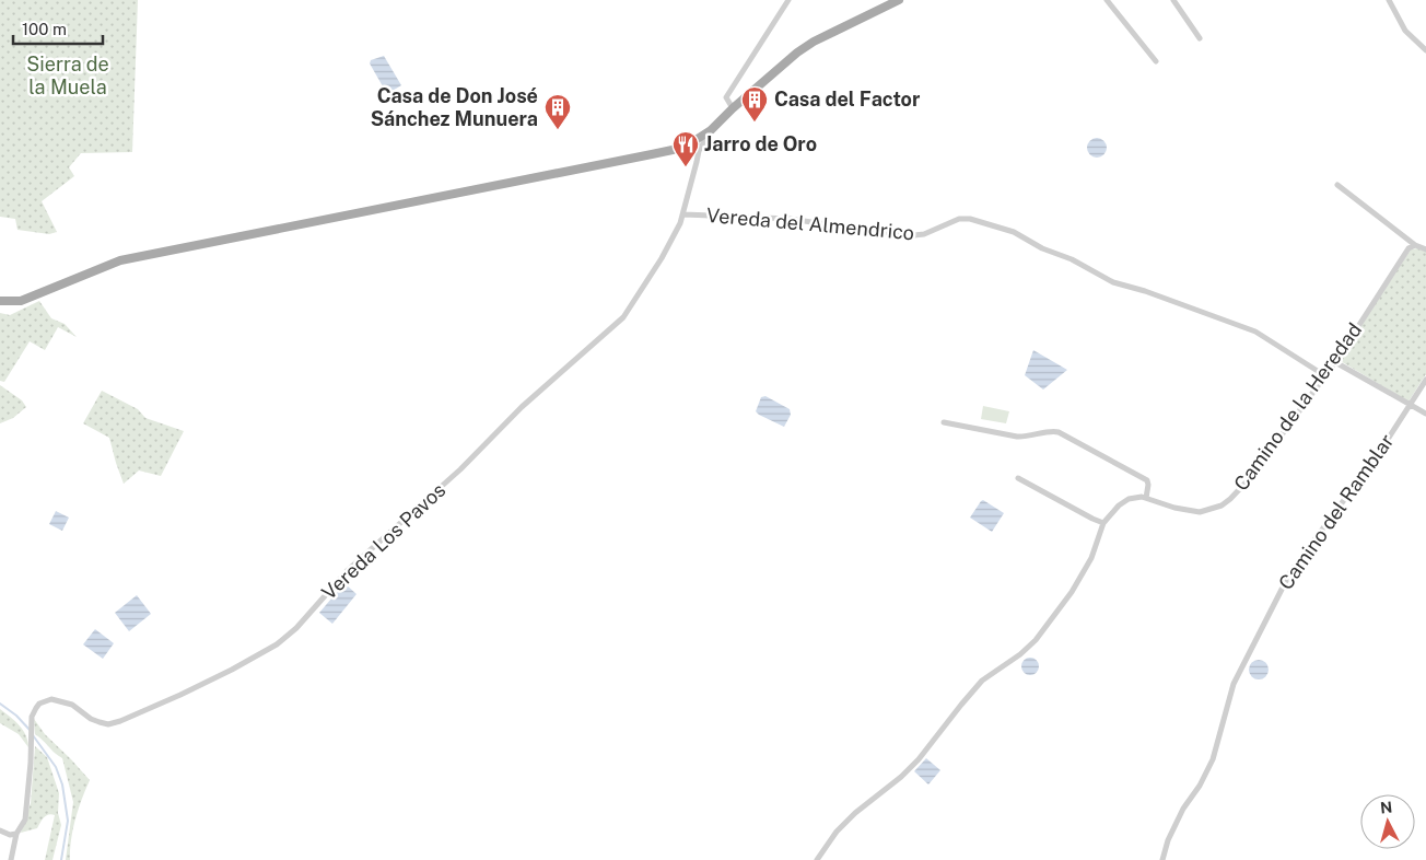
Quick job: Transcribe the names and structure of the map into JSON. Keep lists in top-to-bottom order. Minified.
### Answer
{"streets":{"street":["Vereda del Almendrico","Camino de la Heredad","Camino del Ramblar","Vereda Los Pavos"]},"crossings":[["Vereda del Almendrico","Camino de la Heredad"],["Vereda del Almendrico","Vereda Los Pavos"]],"parks":["Sierra de la Muela"],"places":{"building":["Casa del Factor","Casa de Don José Sánchez Munuera"],"restaurant":["Jarro de Oro"]},"scale_bar":"100 m","north":"top"}
